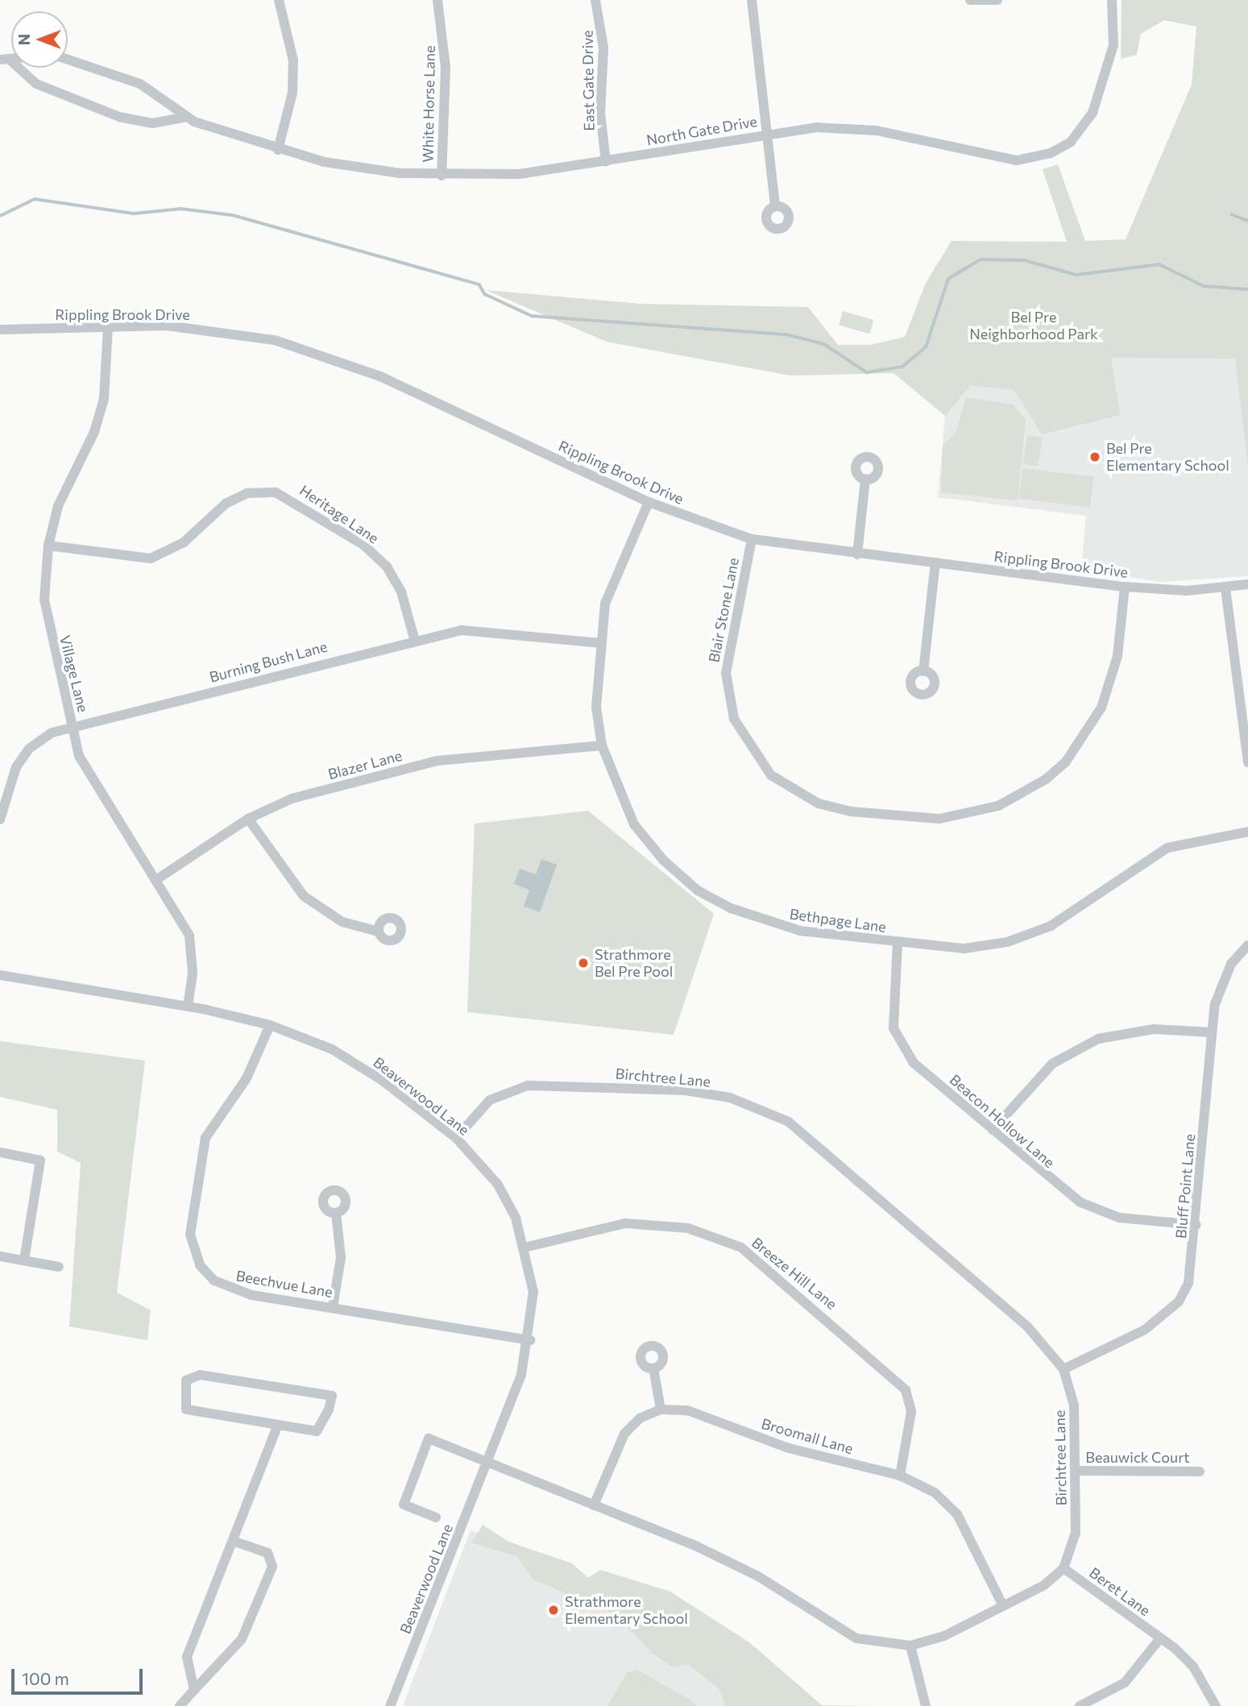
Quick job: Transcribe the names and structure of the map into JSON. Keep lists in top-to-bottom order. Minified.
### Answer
{"streets":{"street":["East Gate Drive","White Horse Lane","North Gate Drive","Rippling Brook Drive","Heritage Lane","Blair Stone Lane","Burning Bush Lane","Village Lane","Blazer Lane","Bethpage Lane","Birchtree Lane","Beaverwood Lane","Beacon Hollow Lane","Bluff Point Lane","Breeze Hill Lane","Beechvue Lane","Broomall Lane","Beauwick Court","Beret Lane"]},"crossings":[["East Gate Drive","North Gate Drive"],["White Horse Lane","North Gate Drive"],["Rippling Brook Drive","Blair Stone Lane"],["Rippling Brook Drive","Village Lane"],["Rippling Brook Drive","Bethpage Lane"],["Heritage Lane","Burning Bush Lane"],["Heritage Lane","Village Lane"],["Burning Bush Lane","Village Lane"],["Burning Bush Lane","Bethpage Lane"],["Village Lane","Blazer Lane"],["Village Lane","Beaverwood Lane"],["Blazer Lane","Bethpage Lane"],["Bethpage Lane","Beacon Hollow Lane"],["Birchtree Lane","Beaverwood Lane"],["Birchtree Lane","Bluff Point Lane"],["Birchtree Lane","Broomall Lane"],["Birchtree Lane","Beauwick Court"],["Birchtree Lane","Beret Lane"],["Beaverwood Lane","Breeze Hill Lane"],["Beaverwood Lane","Beechvue Lane"],["Beacon Hollow Lane","Bluff Point Lane"],["Breeze Hill Lane","Broomall Lane"]],"parks":["Bel Pre Neighborhood Park"],"places":["Bel Pre Elementary School","Strathmore Bel Pre Pool","Strathmore Elementary School"],"scale_bar":"100 m","north":"left"}
